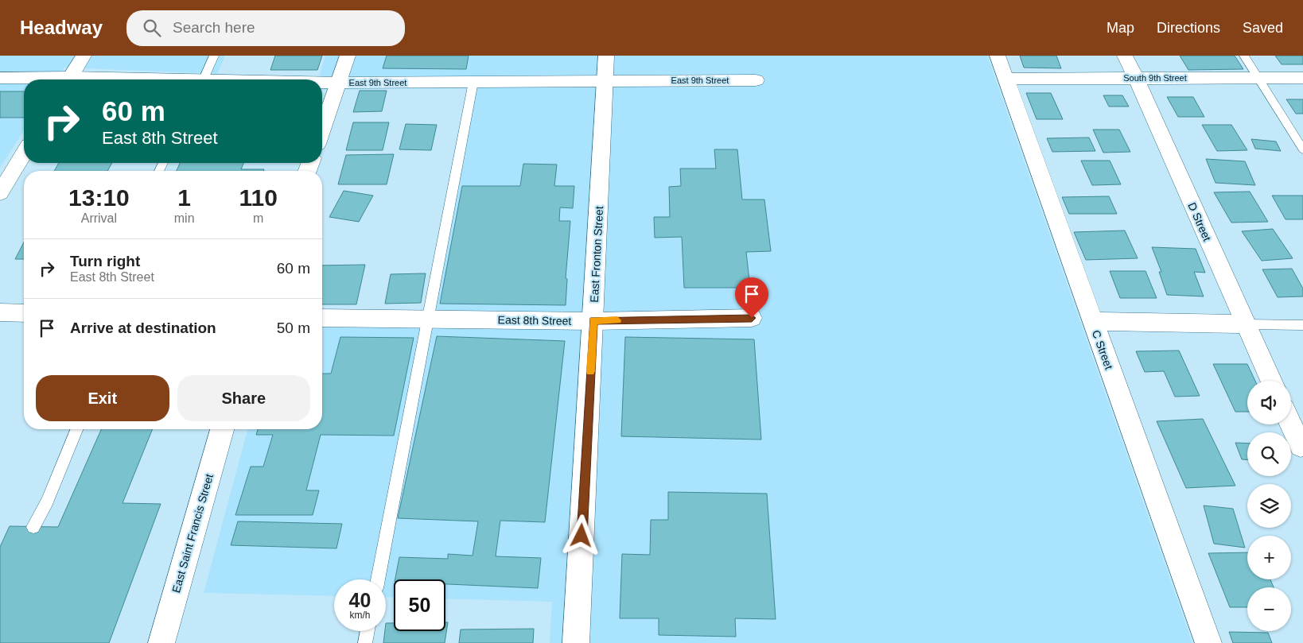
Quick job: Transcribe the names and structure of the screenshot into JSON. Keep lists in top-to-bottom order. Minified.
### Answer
{"streets":{"street":["South 9th Street","East 9th Street","D Street","East Fronton Street","East 8th Street","C Street","East Saint Francis Street"]},"crossings":[["South 9th Street","D Street"],["South 9th Street","C Street"],["East 9th Street","East Fronton Street"],["East Fronton Street","East 8th Street"]],"page":{"header":"Headway","search":"Search here","nav":["Map","Directions","Saved"],"turn":["60 m","East 8th Street"],"eta":["13:10","Arrival","1","min","110","m"],"list":[{"name":"Turn right","note":"East 8th Street","value":"60 m"},{"name":"Arrive at destination","value":"50 m"}],"buttons":["Exit","Share"],"map_buttons":["+","−"],"speed":"40 km/h","limit":"50"}}
